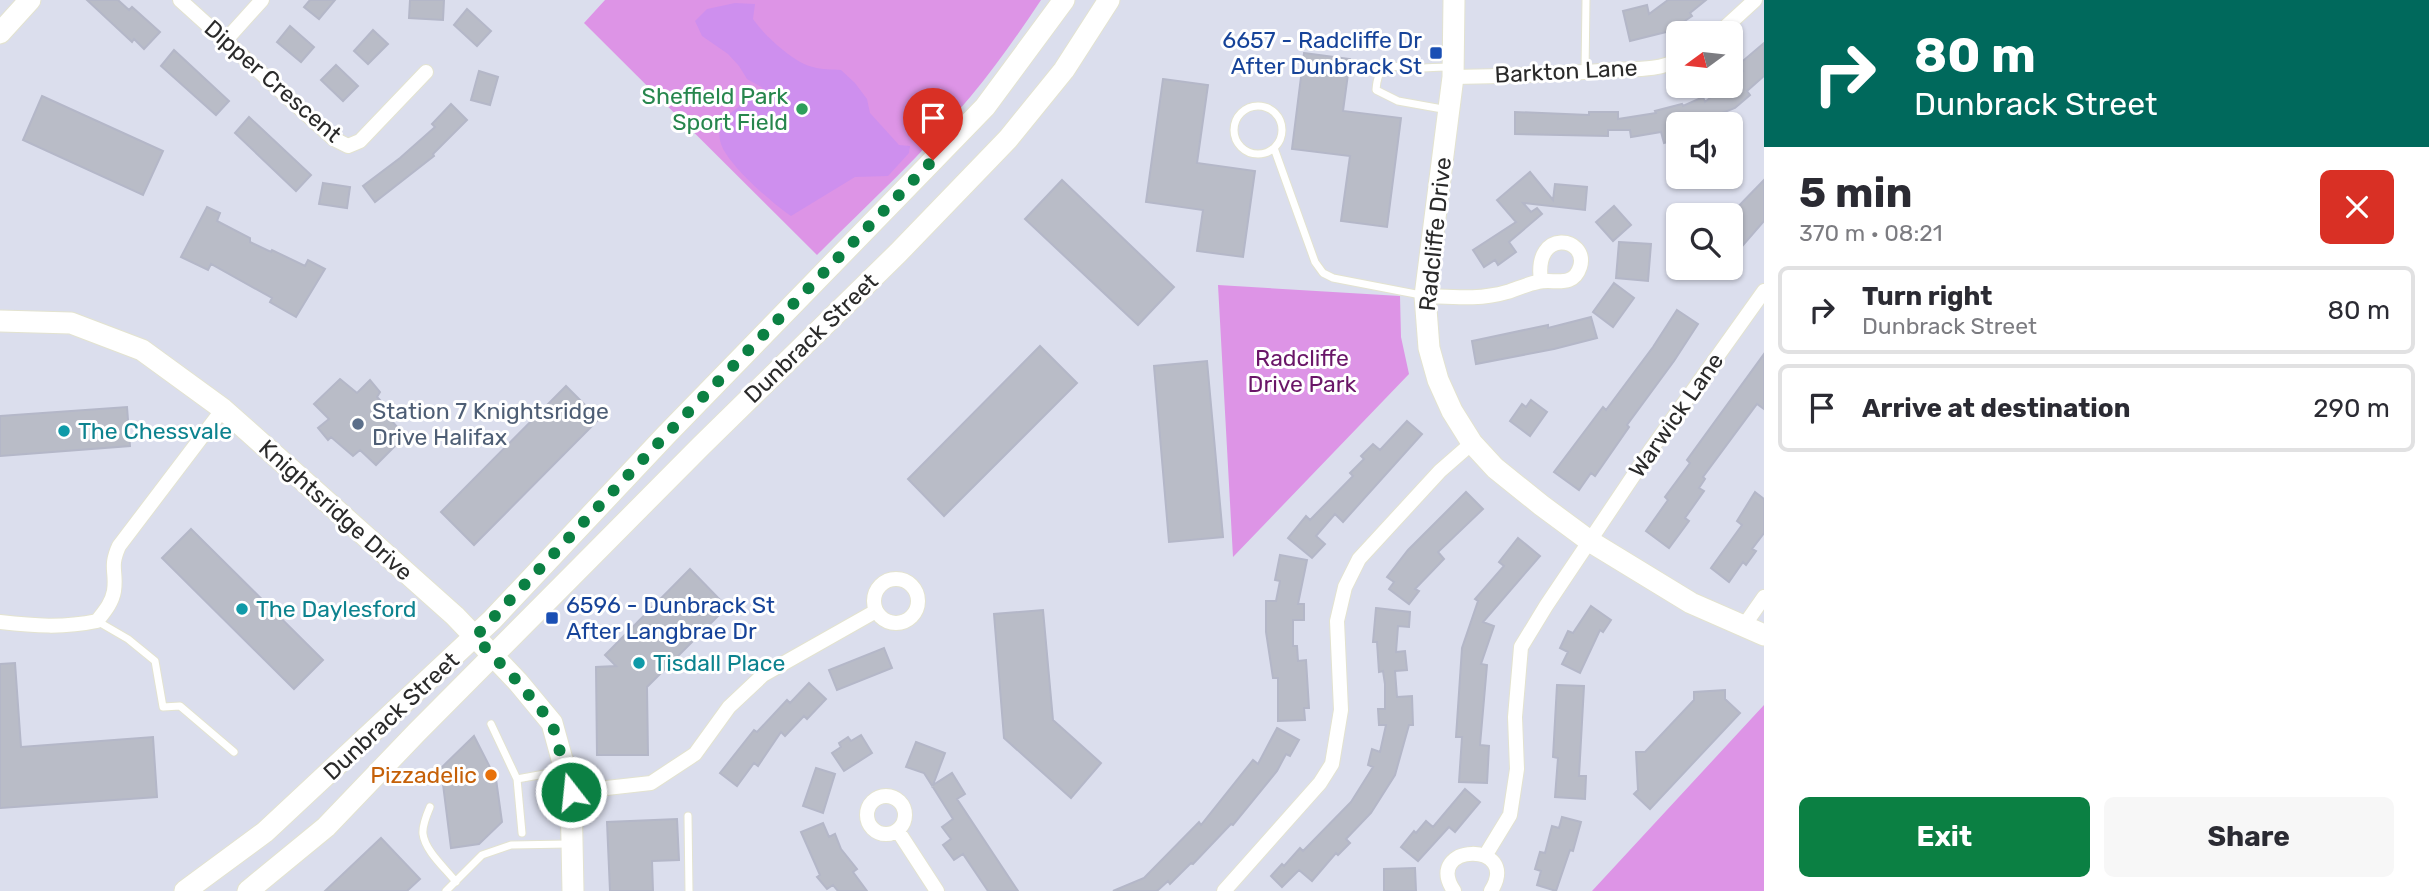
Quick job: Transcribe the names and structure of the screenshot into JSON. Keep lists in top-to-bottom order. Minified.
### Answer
{"streets":{"main road":["Radcliffe Drive","Dunbrack Street","Knightsridge Drive"],"street":["Barkton Lane","Dipper Crescent","Warwick Lane"]},"crossings":[["Barkton Lane","Radcliffe Drive"],["Radcliffe Drive","Warwick Lane"],["Dunbrack Street","Knightsridge Drive"]],"parks":["Radcliffe Drive Park"],"places":{"transit":["6657 - Radcliffe Dr After Dunbrack St","6596 - Dunbrack St After Langbrae Dr"],"other":["Sheffield Park Sport Field","Station 7 Knightsridge Drive Halifax","The Chessvale","The Daylesford","Tisdall Place","Pizzadelic"]},"north":"left","page":{"turn":["80 m","Dunbrack Street"],"heading":["5 min","370 m · 08:21"],"list":[{"name":"Turn right","note":"Dunbrack Street","value":"80 m"},{"name":"Arrive at destination","value":"290 m"}],"buttons":["Exit","Share"]}}
